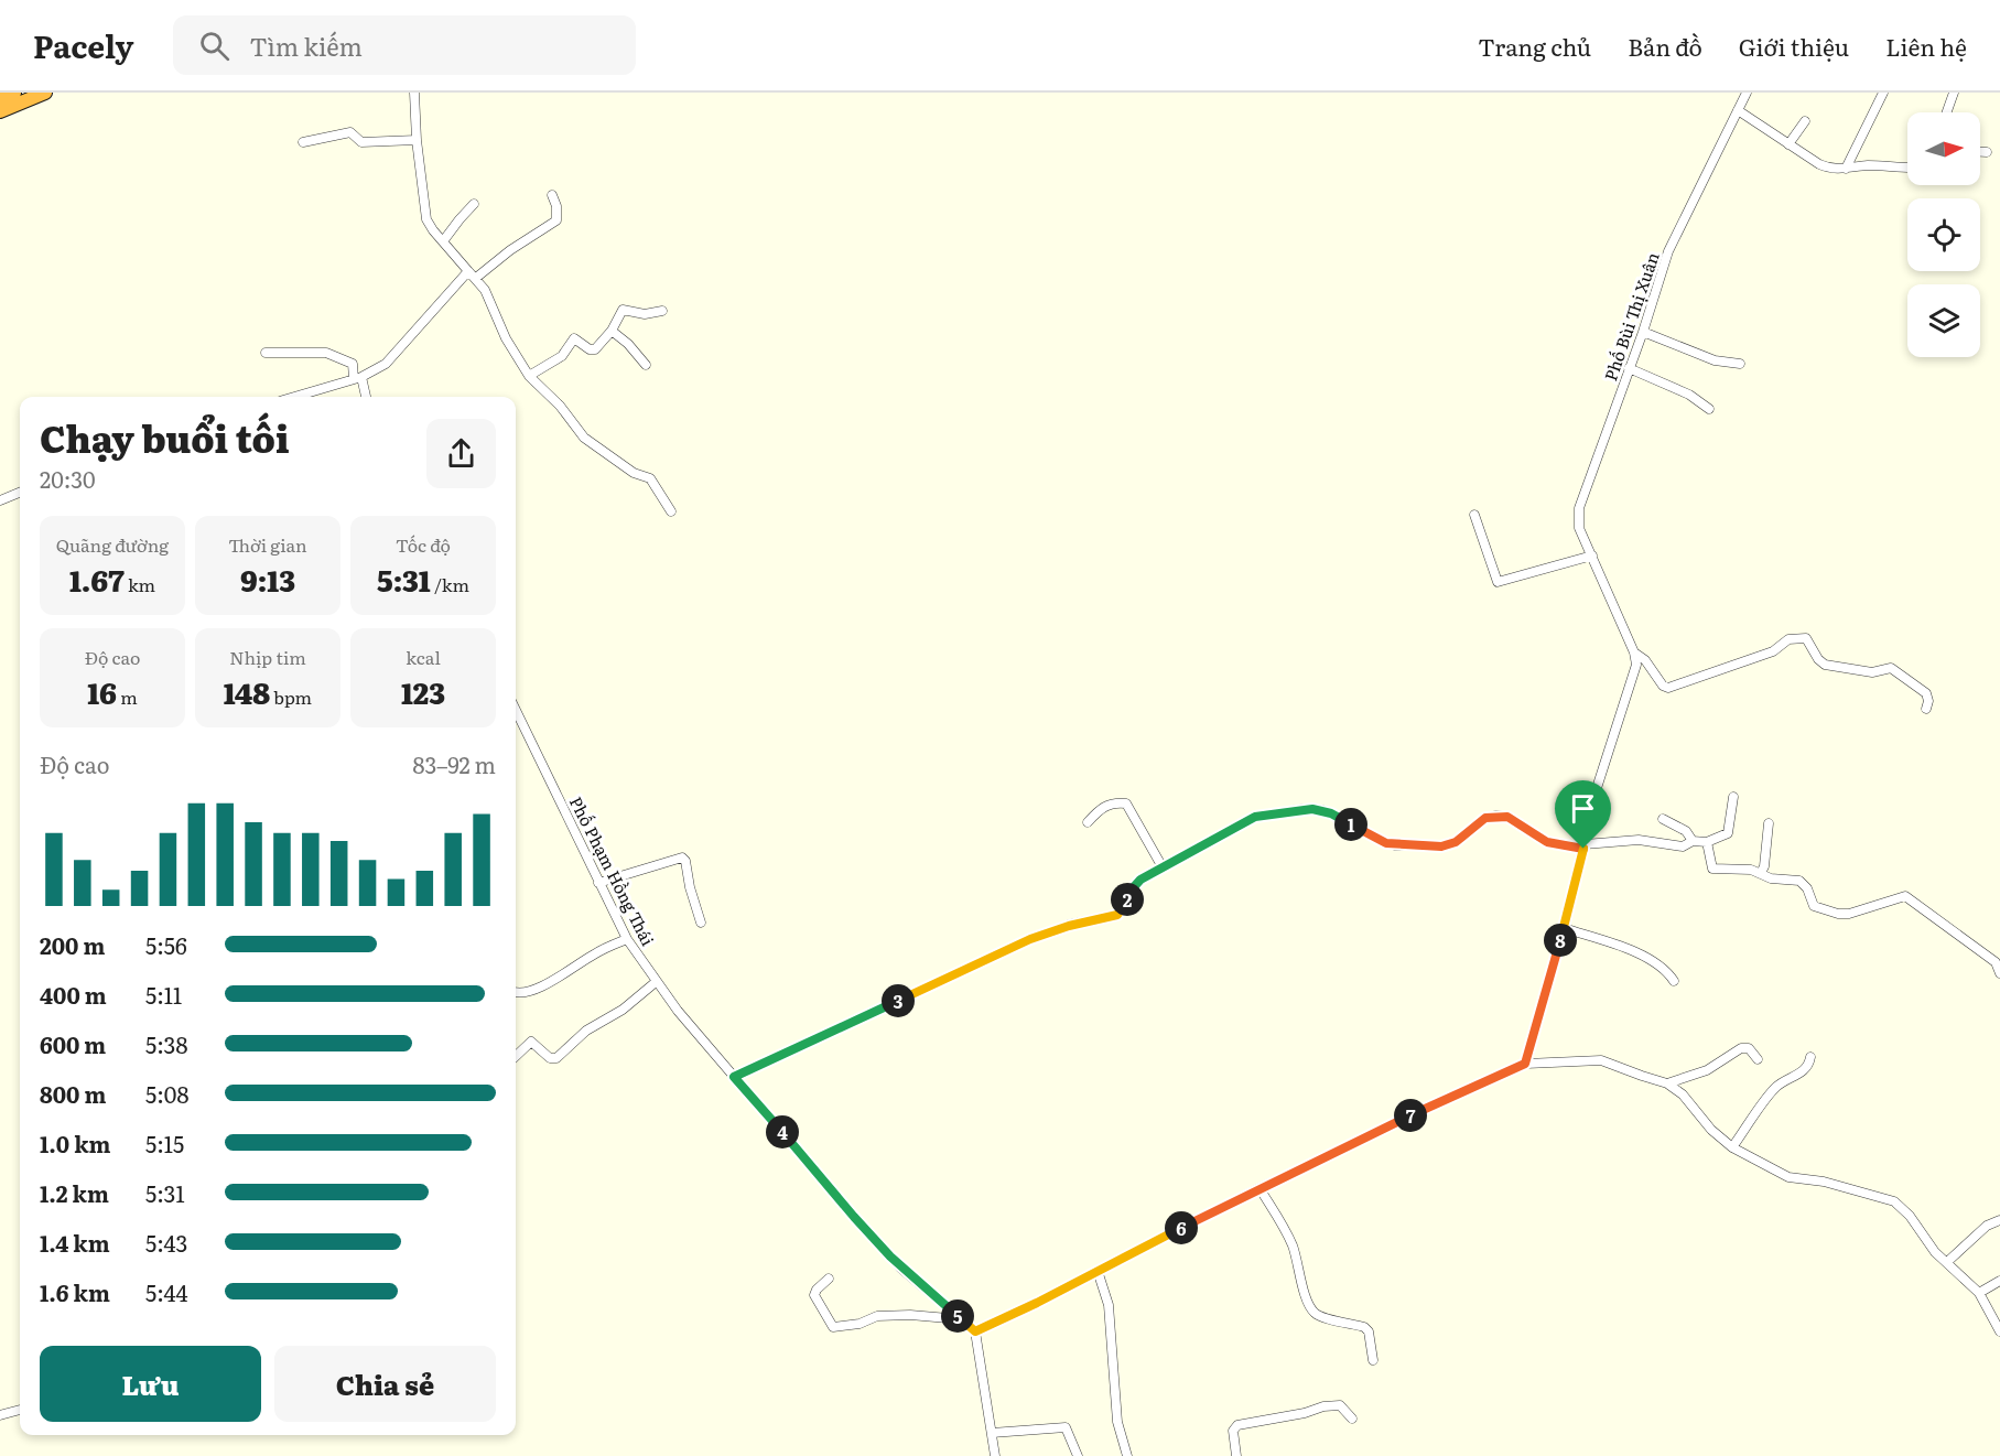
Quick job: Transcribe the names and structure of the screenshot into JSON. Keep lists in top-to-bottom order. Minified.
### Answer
{"streets":{"street":["Phố Bùi Thị Xuân","Phố Phạm Hồng Thái"]},"north":"right","page":{"header":"Pacely","search":"Tìm kiếm","nav":["Trang chủ","Bản đồ","Giới thiệu","Liên hệ"],"heading":["Chạy buổi tối","20:30"],"stats":[["Quãng đường","1.67 km"],["Thời gian","9:13"],["Tốc độ","5:31 /km"],["Độ cao","16 m"],["Nhịp tim","148 bpm"],["kcal","123"]],"chart":["Độ cao","83–92 m"],"pins":["1","2","8","3","7","4","6","5"],"list":[{"name":"200 m","note":"5:56"},{"name":"400 m","note":"5:11"},{"name":"600 m","note":"5:38"},{"name":"800 m","note":"5:08"},{"name":"1.0 km","note":"5:15"},{"name":"1.2 km","note":"5:31"},{"name":"1.4 km","note":"5:43"},{"name":"1.6 km","note":"5:44"}],"buttons":["Lưu","Chia sẻ"]}}
